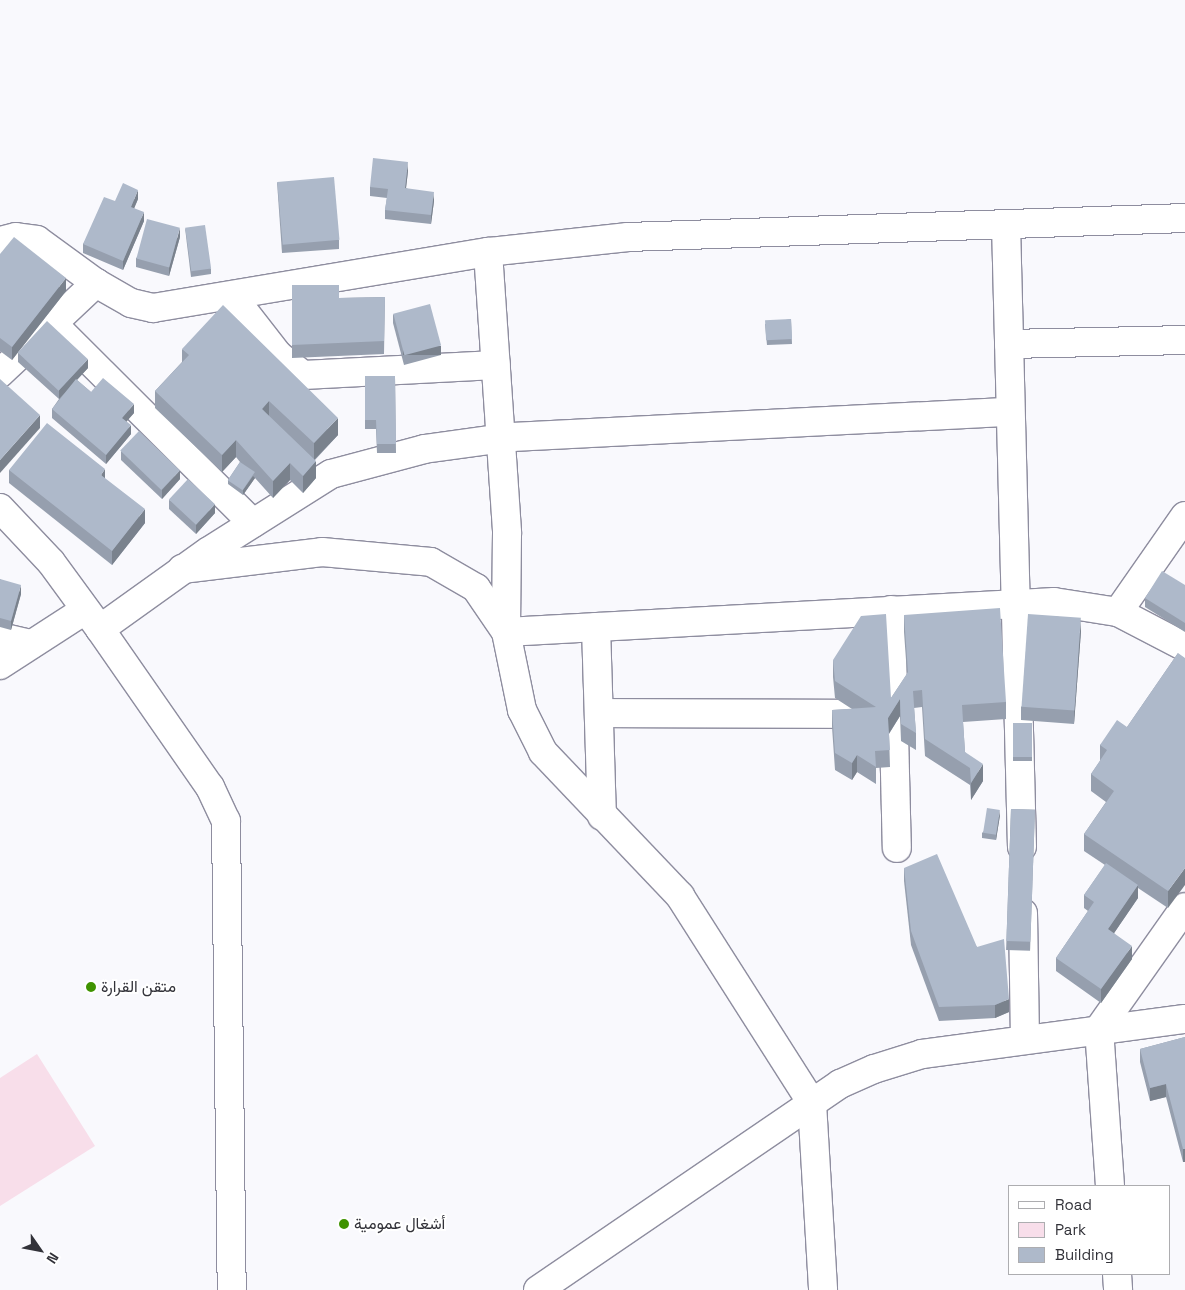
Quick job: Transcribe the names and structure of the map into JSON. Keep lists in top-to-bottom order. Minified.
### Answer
{"places":["متقن القرارة","أشغال عمومية"],"legend":["Road","Park","Building"],"north":"bottom right"}
